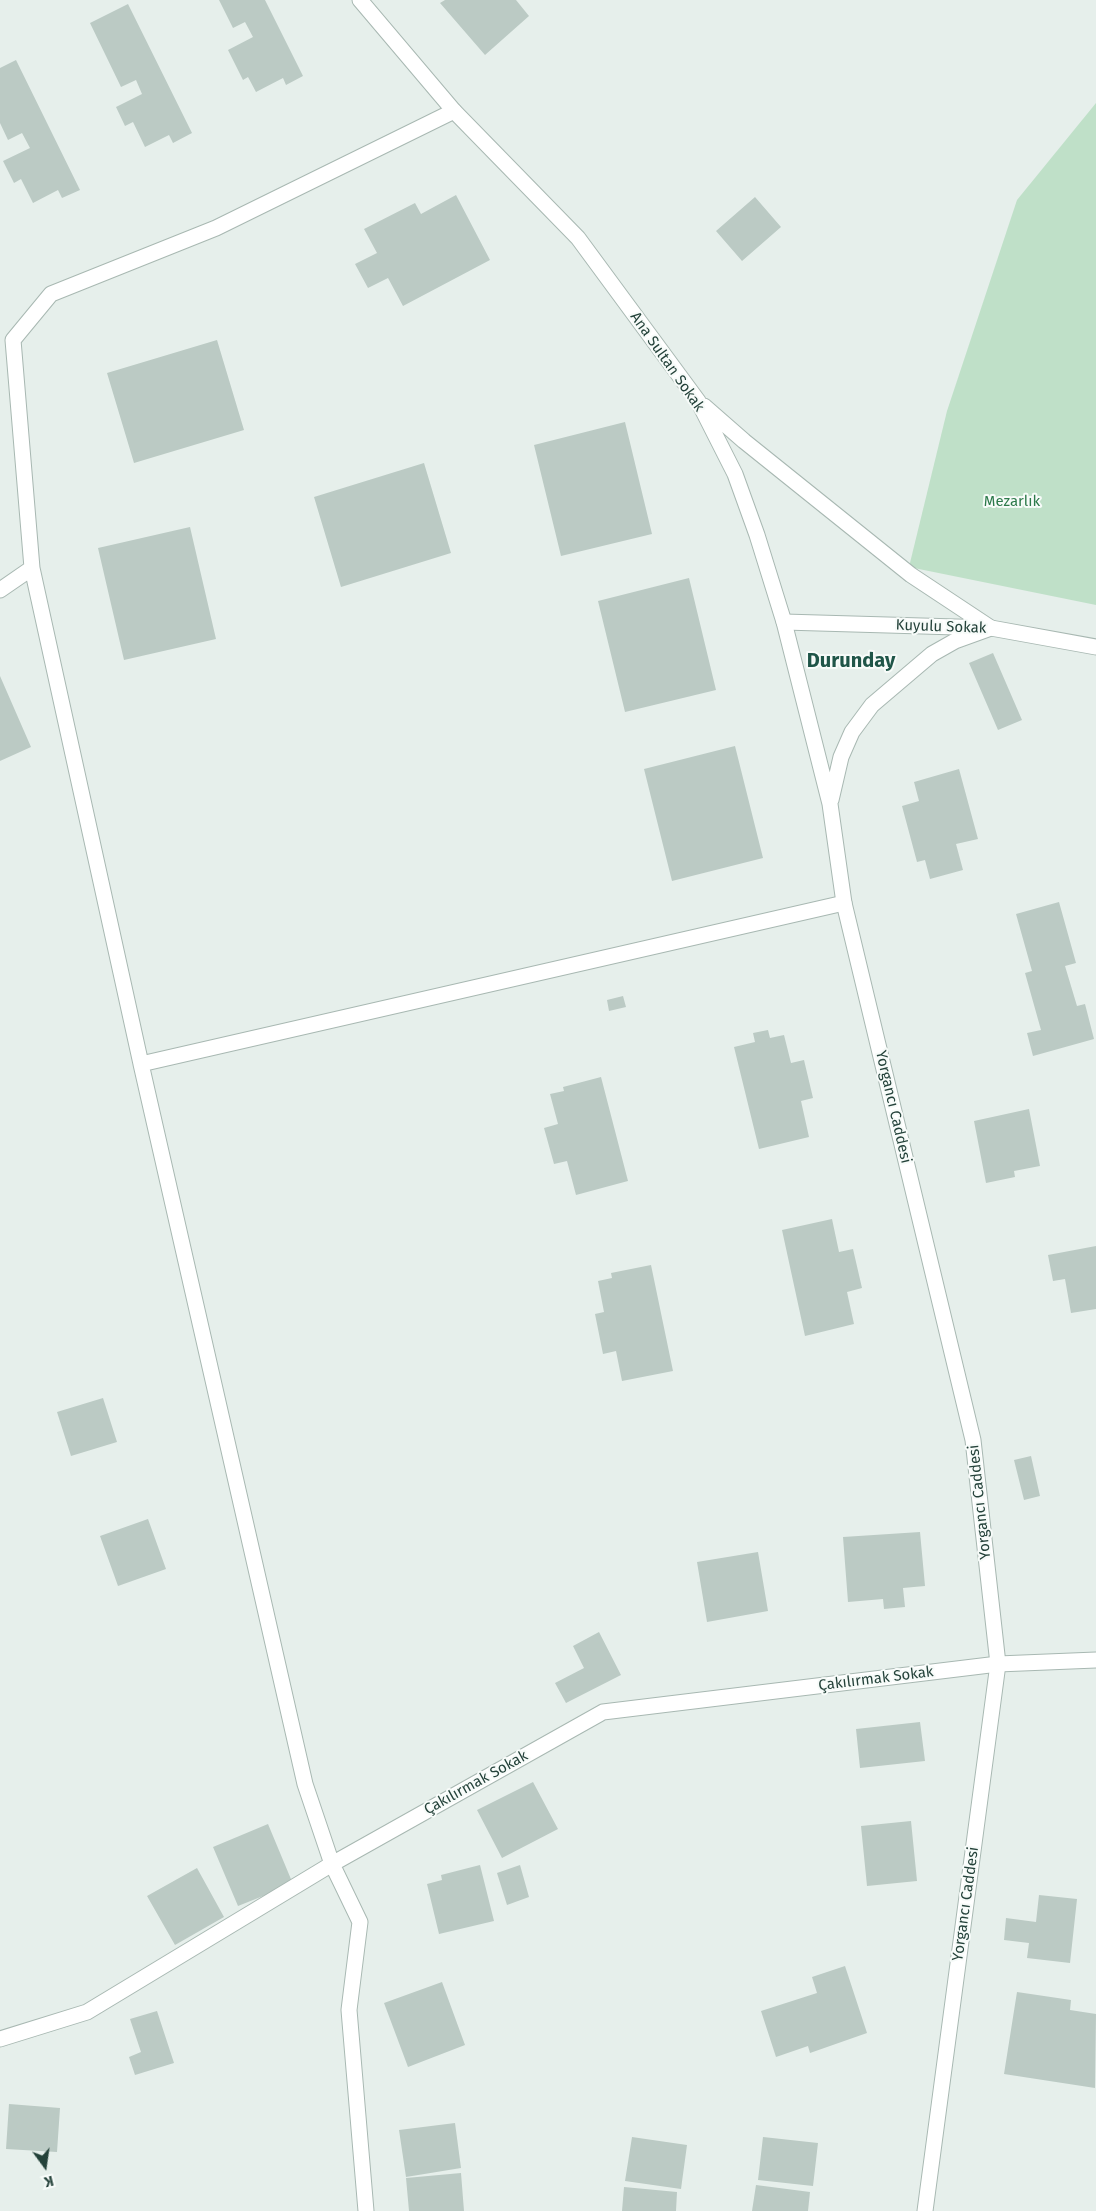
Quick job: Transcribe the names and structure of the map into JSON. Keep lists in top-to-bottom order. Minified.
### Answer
{"streets":{"street":["Ana Sultan Sokak","Kuyulu Sokak","Yorgancı Caddesi","Çakılırmak Sokak"]},"crossings":[["Ana Sultan Sokak","Kuyulu Sokak"],["Ana Sultan Sokak","Yorgancı Caddesi"],["Yorgancı Caddesi","Çakılırmak Sokak"]],"districts":["Durunday"],"parks":["Mezarlık"],"north":"bottom"}
